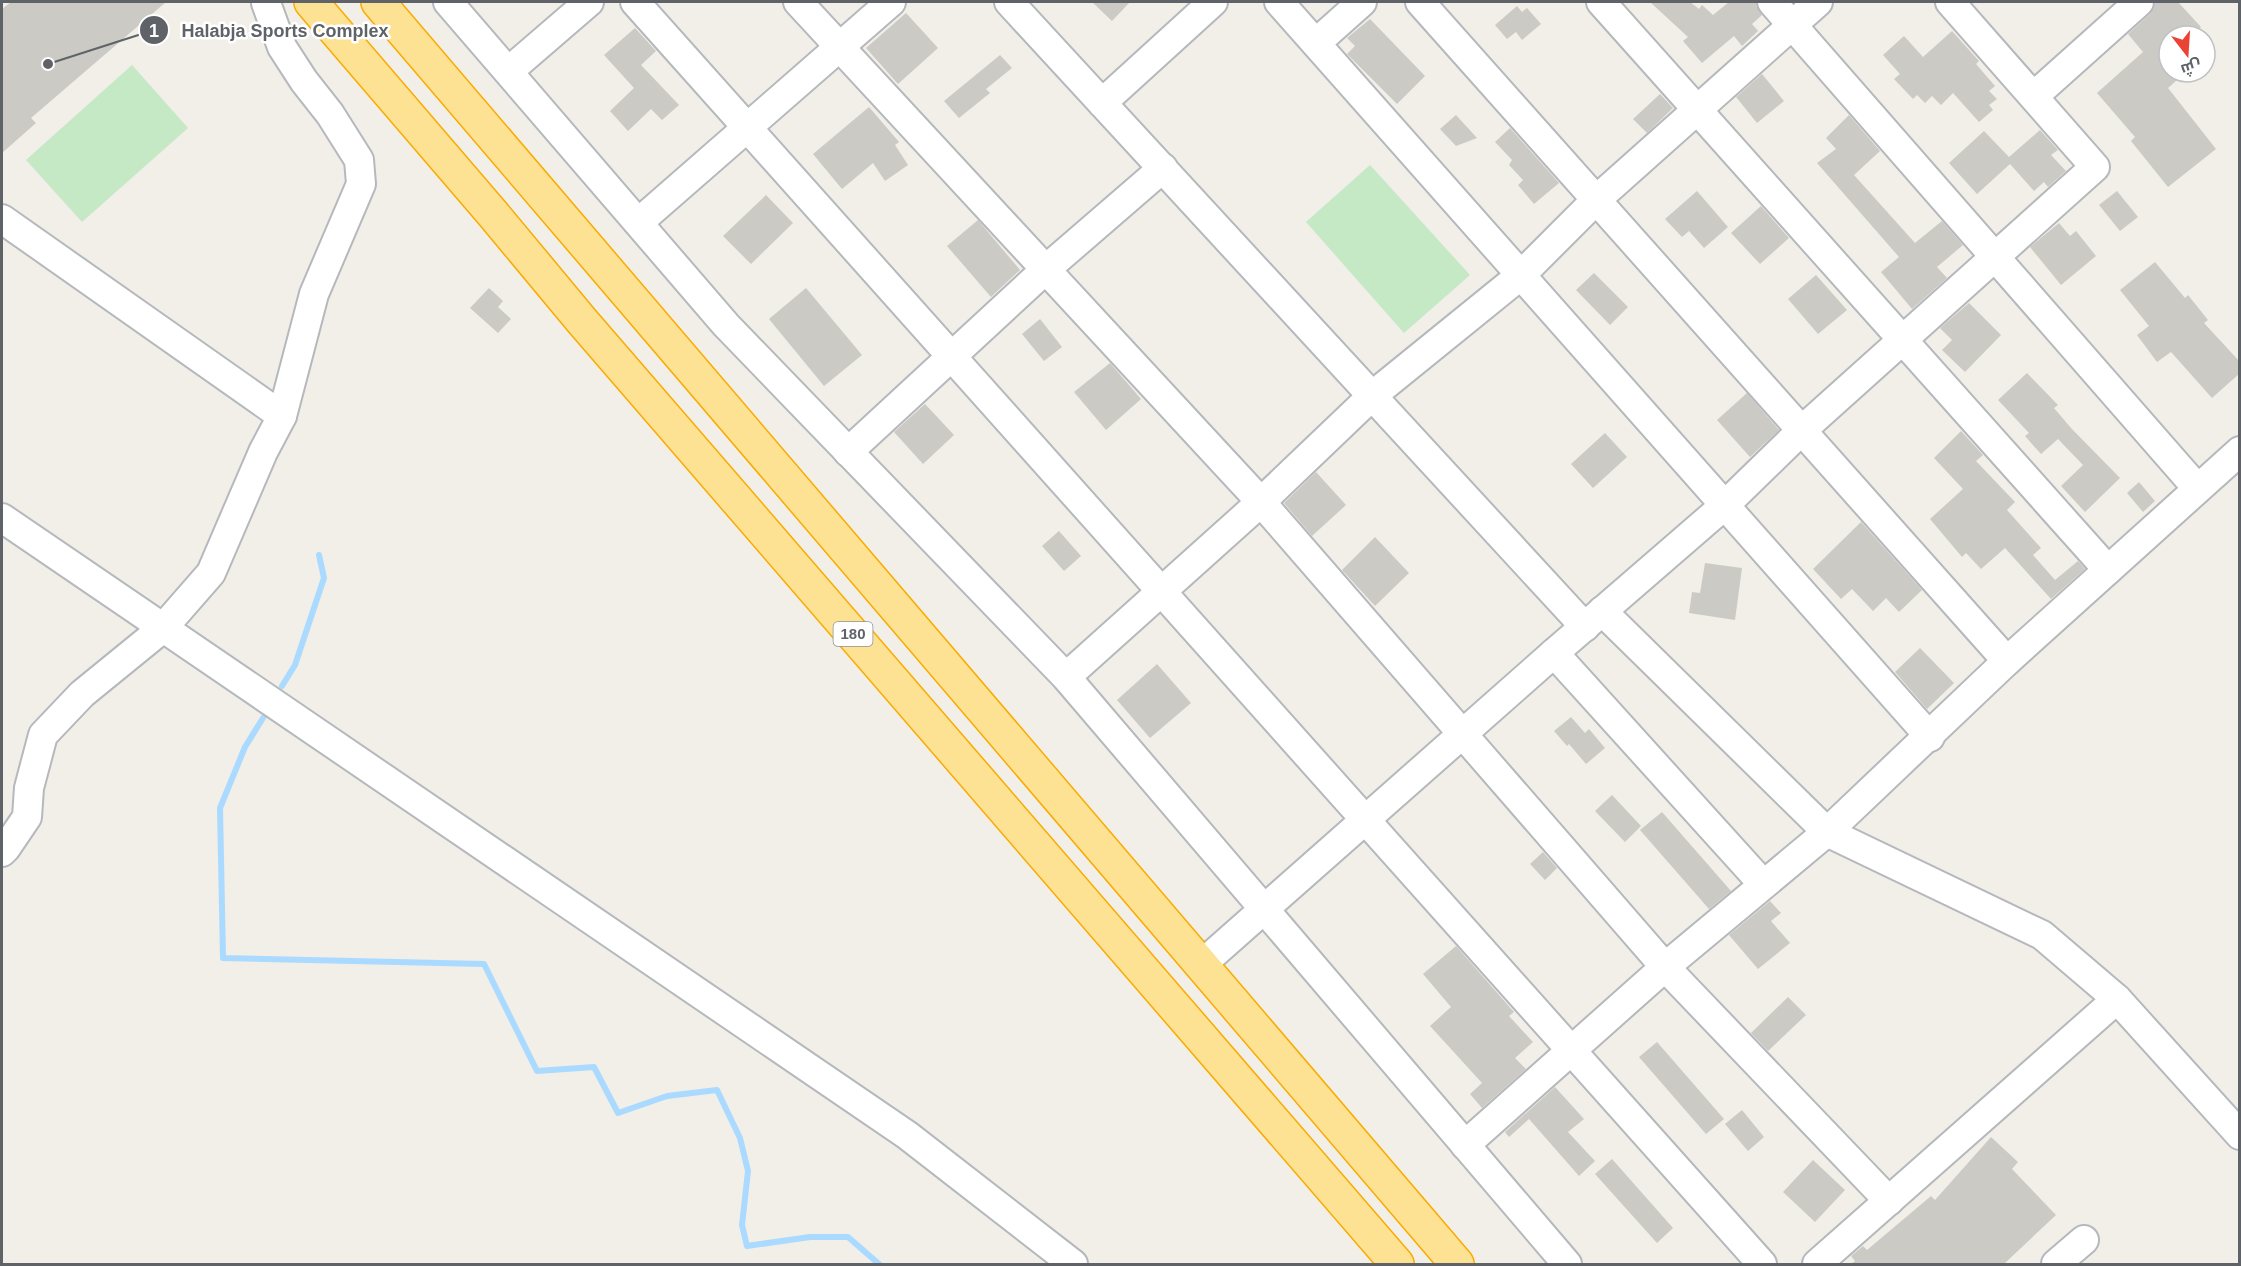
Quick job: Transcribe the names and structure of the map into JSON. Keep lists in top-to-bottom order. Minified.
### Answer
{"streets":{"highway":["180"]},"places":["Halabja Sports Complex"],"north":"bottom"}
